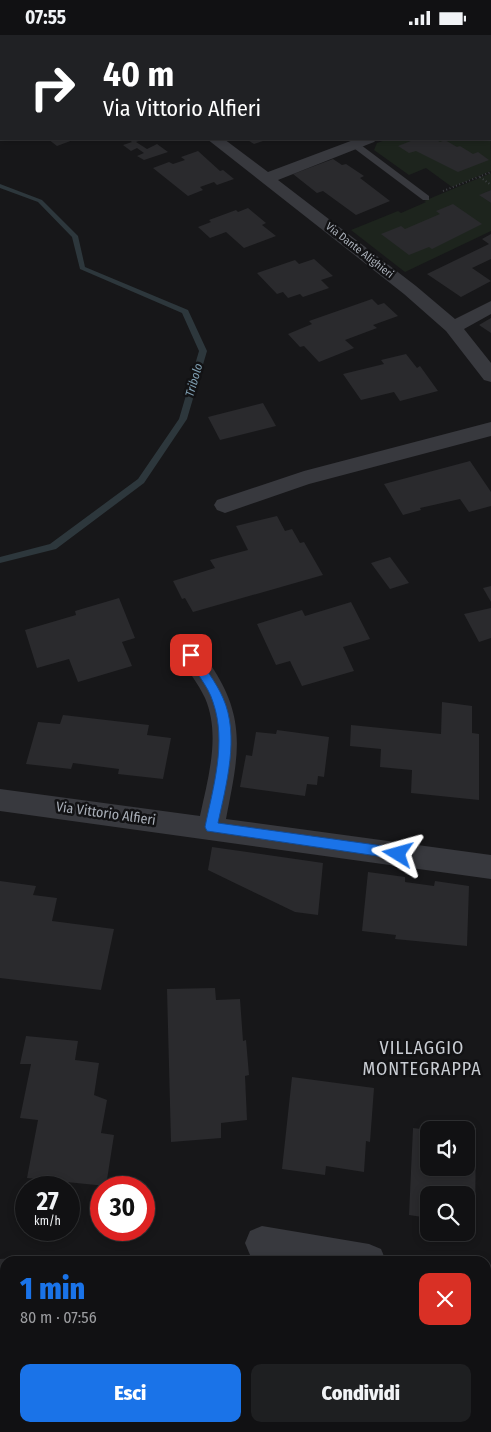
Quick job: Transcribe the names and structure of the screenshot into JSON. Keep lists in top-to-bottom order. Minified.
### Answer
{"streets":{"street":["Via Dante Alighieri","Via Vittorio Alfieri"]},"districts":["VILLAGGIO MONTEGRAPPA"],"water":["Tribolo"],"page":{"status":"07:55","turn":["40 m","Via Vittorio Alfieri"],"speed":"27 km/h","limit":"30","heading":["1 min","80 m · 07:56"],"buttons":["Esci","Condividi"]}}
